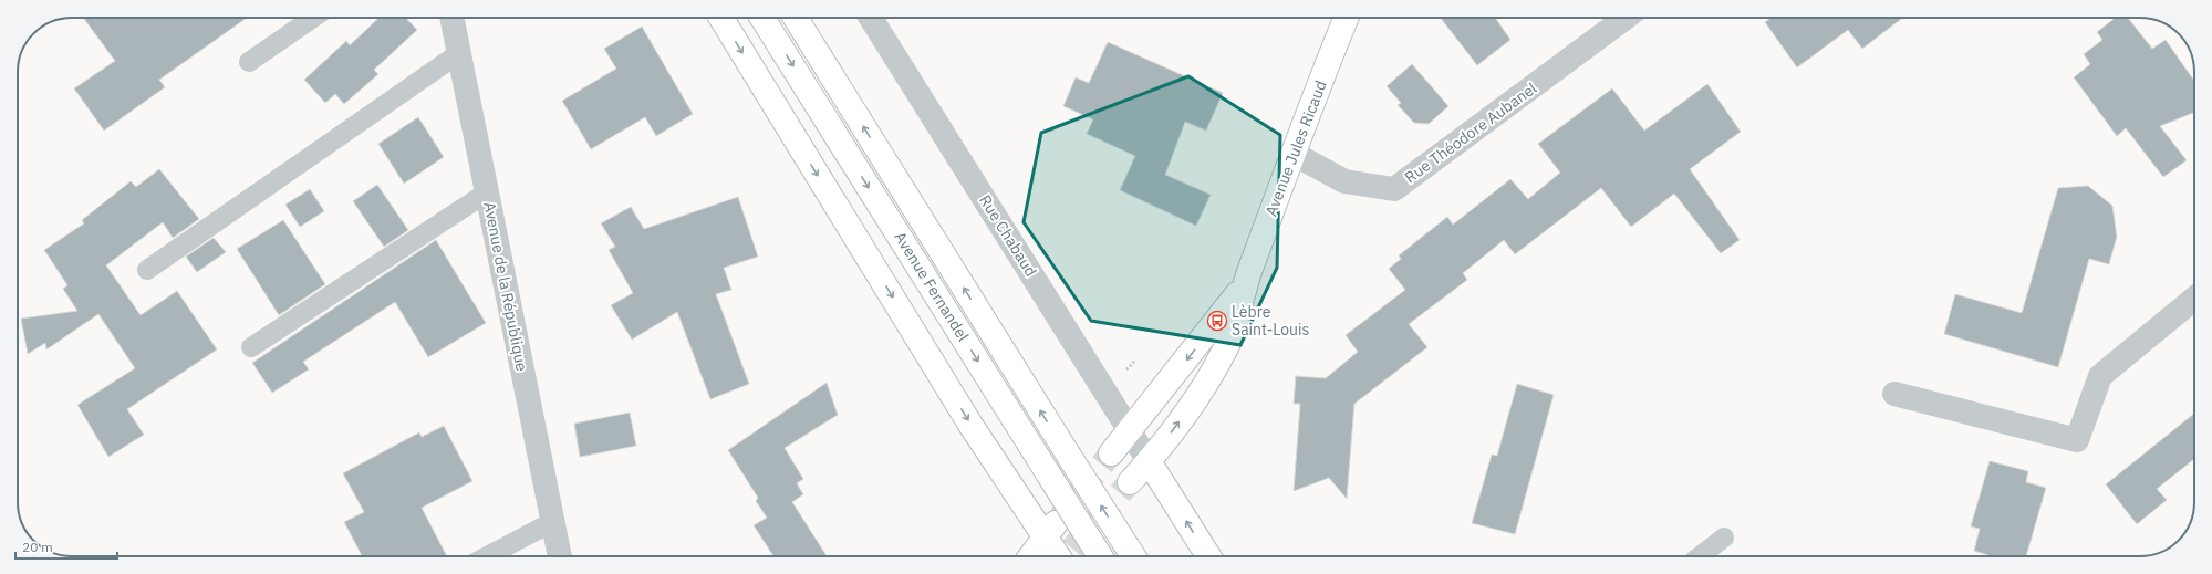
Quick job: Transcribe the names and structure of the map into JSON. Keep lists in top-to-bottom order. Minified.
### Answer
{"streets":{"main road":["Avenue Jules Ricaud","Avenue Fernandel"],"street":["Rue Théodore Aubanel","Rue Chabaud","Avenue de la République"]},"crossings":[["Rue Théodore Aubanel","Avenue Jules Ricaud"],["Avenue Jules Ricaud","Rue Chabaud"]],"places":{"bus stop":["Lèbre Saint-Louis"]},"scale_bar":"20 m"}
